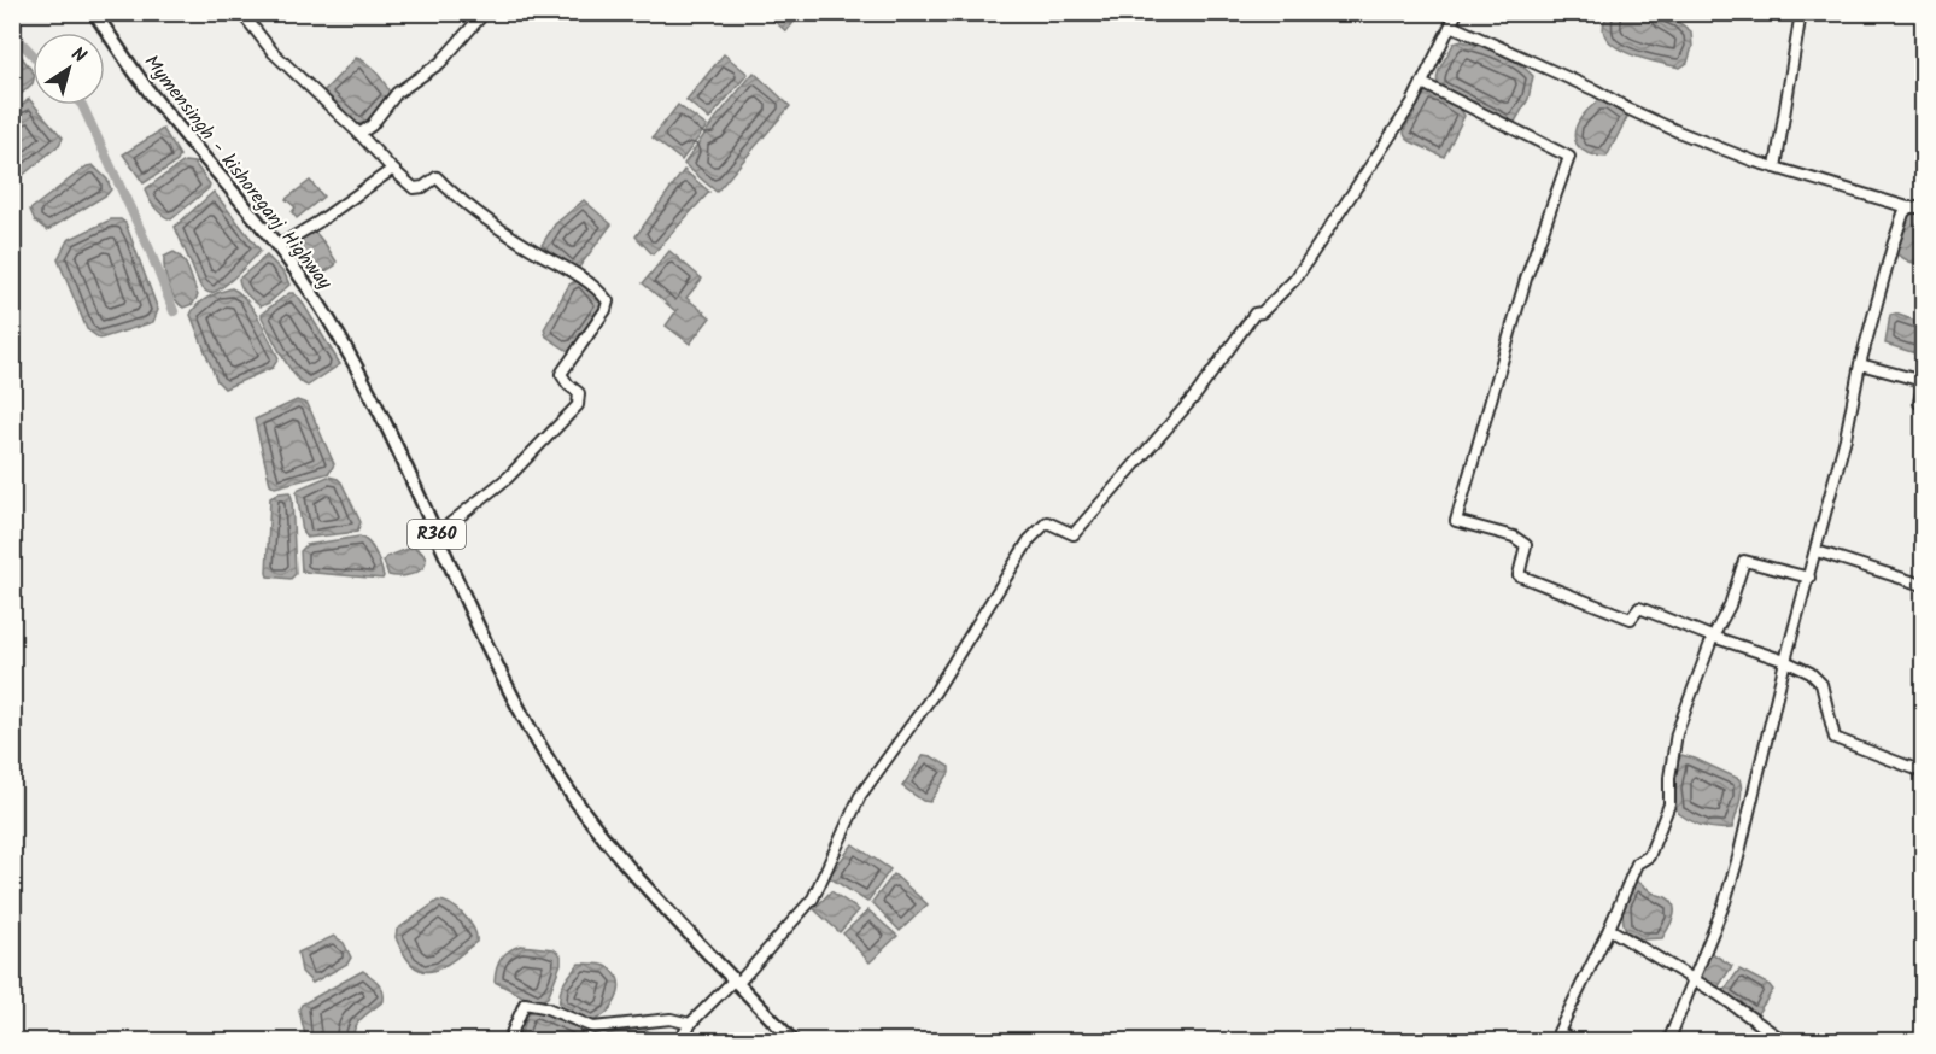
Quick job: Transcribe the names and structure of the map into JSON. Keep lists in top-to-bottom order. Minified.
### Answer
{"streets":{"main road":["Mymensingh - kishoreganj Highway","R360"]},"north":"top right"}
